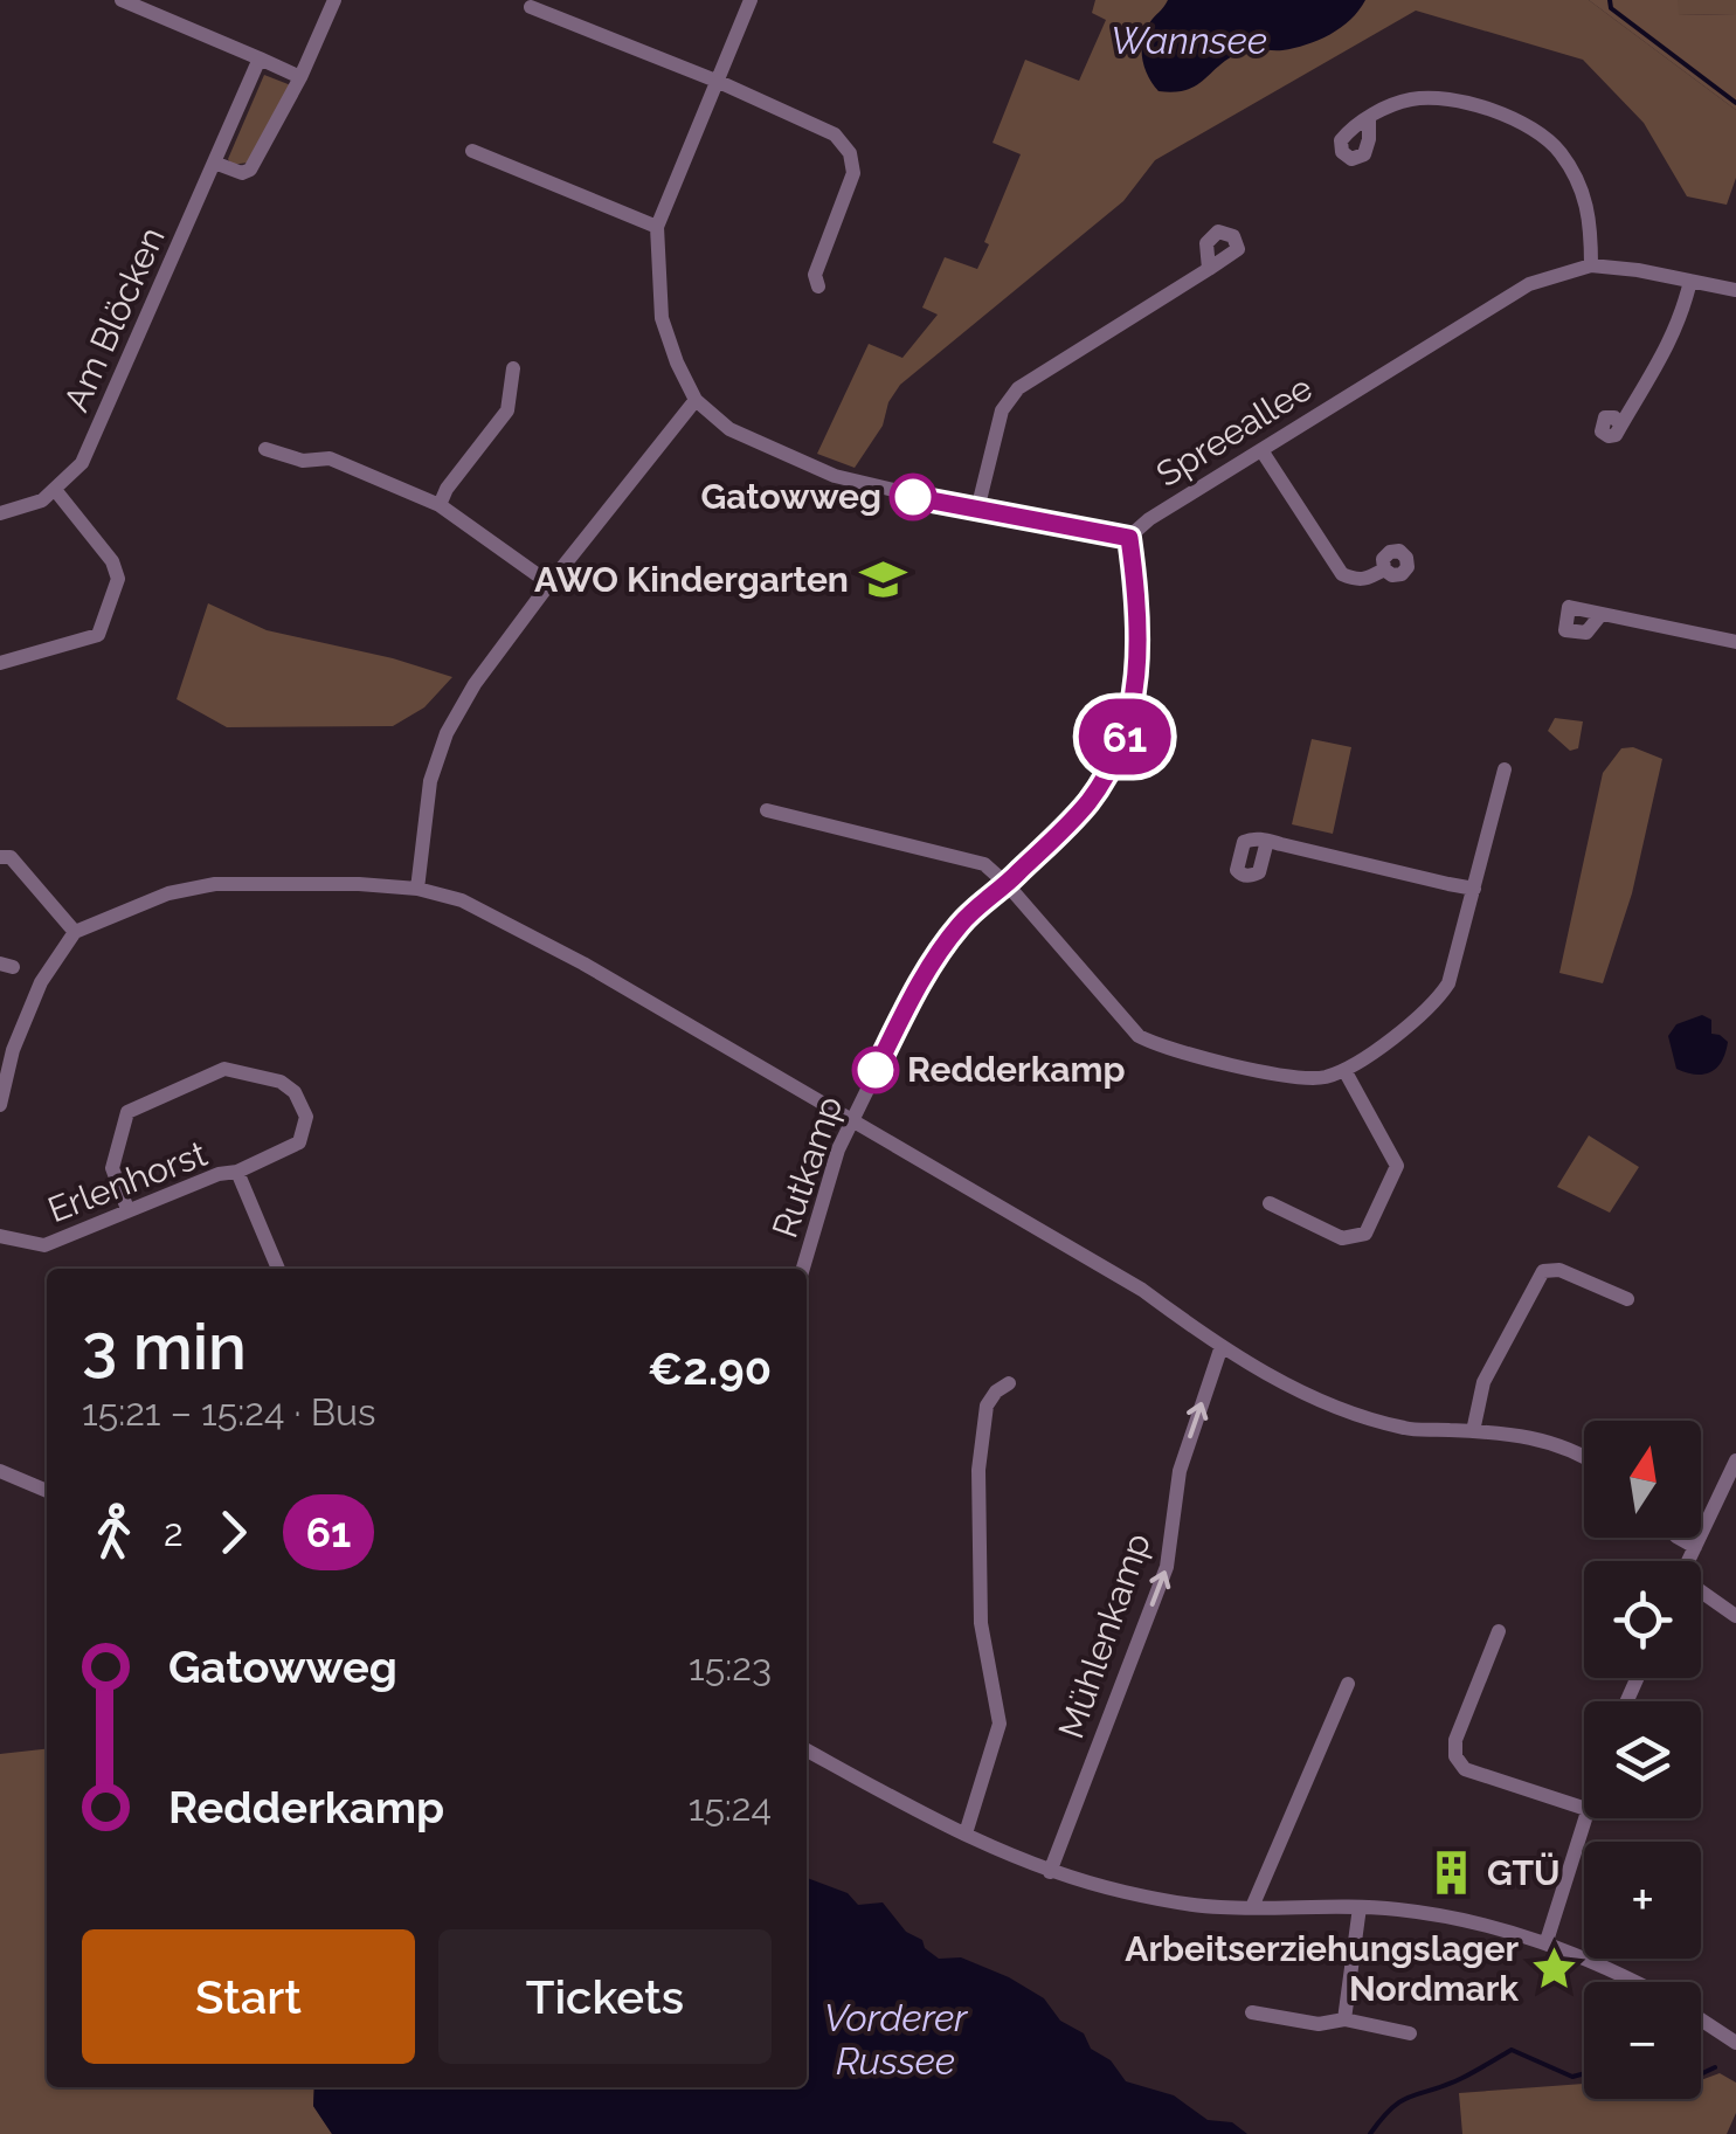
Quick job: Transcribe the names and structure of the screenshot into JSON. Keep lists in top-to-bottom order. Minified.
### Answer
{"streets":{"street":["Am Blöcken","Spreeallee","Rutkamp","Erlenhorst","Mühlenkamp"]},"crossings":[["Spreeallee","Rutkamp"]],"water":["Wannsee","Vorderer Russee"],"places":{"other":["Gatowweg","Redderkamp"],"school or university":["AWO Kindergarten"],"building":["GTÜ"],"place":["Arbeitserziehungslager Nordmark"]},"lines":["bus line 61"],"north":"top","page":{"on_map":"61","heading":["3 min","15:21 – 15:24 · Bus","€2.90"],"map_buttons":["+","−"],"legs":["2","61"],"list":[{"name":"Gatowweg","value":"15:23"},{"name":"Redderkamp","value":"15:24"}],"buttons":["Start","Tickets"]}}
